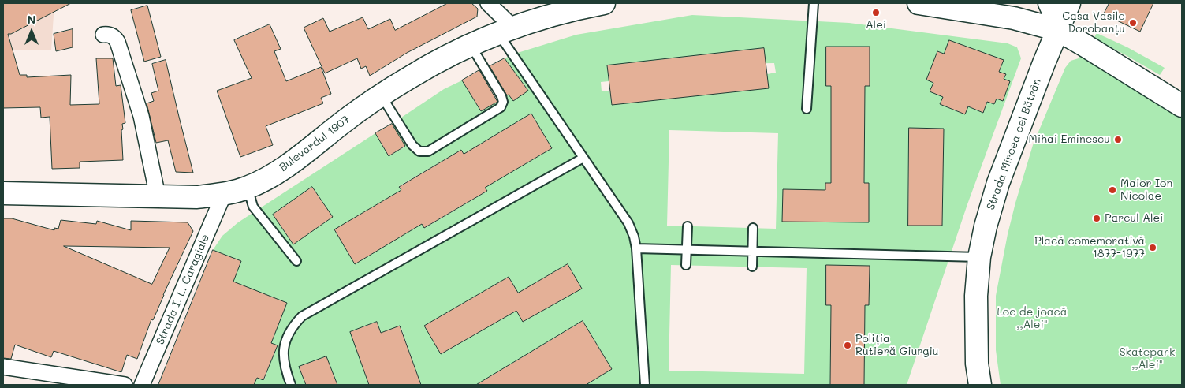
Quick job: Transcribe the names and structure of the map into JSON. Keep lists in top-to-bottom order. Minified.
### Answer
{"streets":{"main road":["Bulevardul 1907","Strada Mircea cel Bătrân"],"street":["Strada I. L. Caragiale"]},"crossings":[["Bulevardul 1907","Strada I. L. Caragiale"]],"parks":["Loc de joacă ,,Alei\"","Skatepark ,,Alei\""],"places":["Alei","Casa Vasile Dorobanțu","Mihai Eminescu","Maior Ion Nicolae","Parcul Alei","Placă comemorativă 1877-1977","Poliția Rutieră Giurgiu"],"north":"top"}
